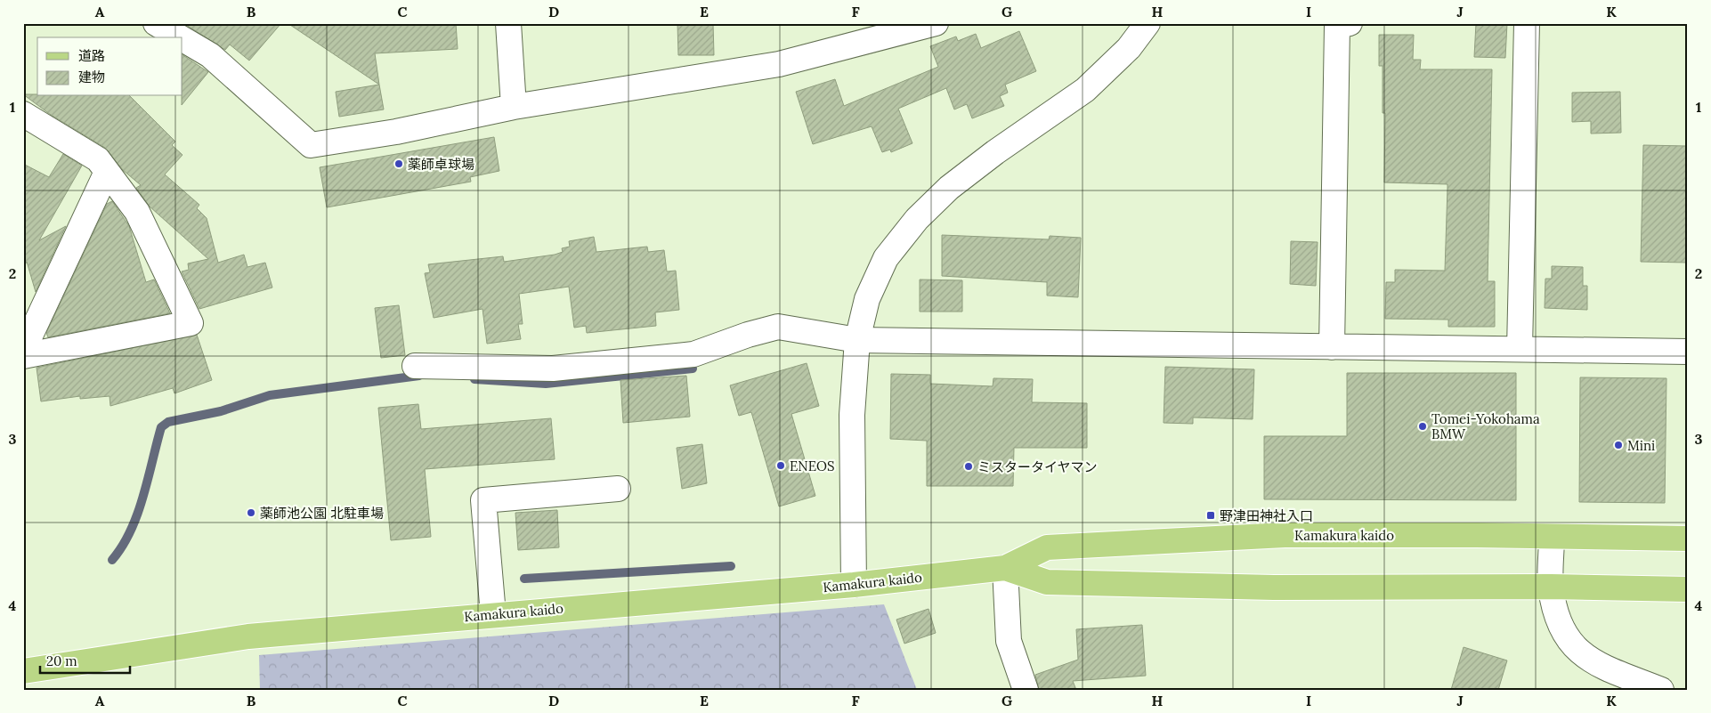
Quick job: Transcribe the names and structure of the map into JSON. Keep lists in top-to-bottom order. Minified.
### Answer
{"streets":{"main road":["Kamakura kaido"]},"places":{"other":["薬師卓球場","Tomei-Yokohama BMW","Mini","ENEOS","ミスタータイヤマン","薬師池公園 北駐車場"],"transit":["野津田神社入口"]},"legend":["道路","建物"],"scale_bar":"20 m","grid":{"columns":["A","B","C","D","E","F","G","H","I","J","K"],"rows":["1","2","3","4"]}}
